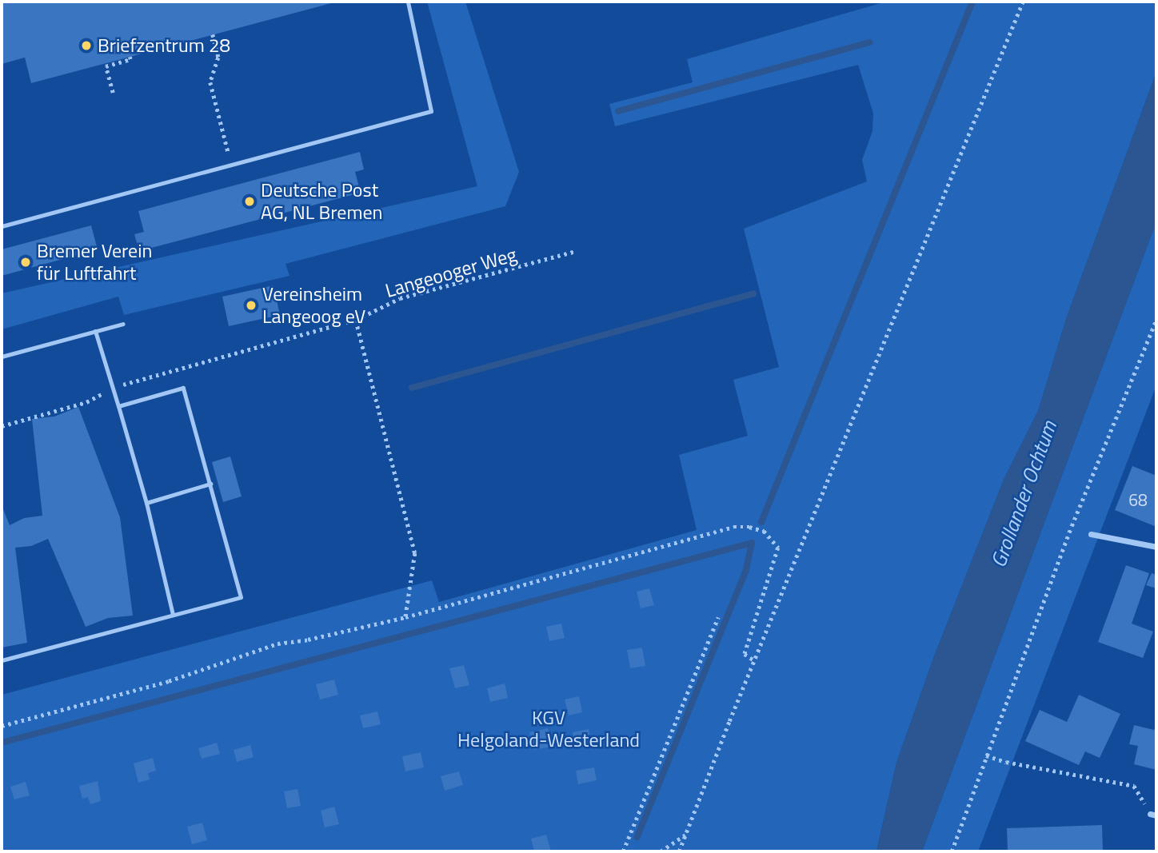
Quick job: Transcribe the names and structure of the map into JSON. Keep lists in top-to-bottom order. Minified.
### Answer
{"streets":{"path":["Langeooger Weg"]},"water":["Grollander Ochtum"],"parks":["KGV Helgoland-Westerland"],"places":["Briefzentrum 28","Deutsche Post AG, NL Bremen","Bremer Verein für Luftfahrt","Vereinsheim Langeoog eV"],"house_numbers":["68"]}
